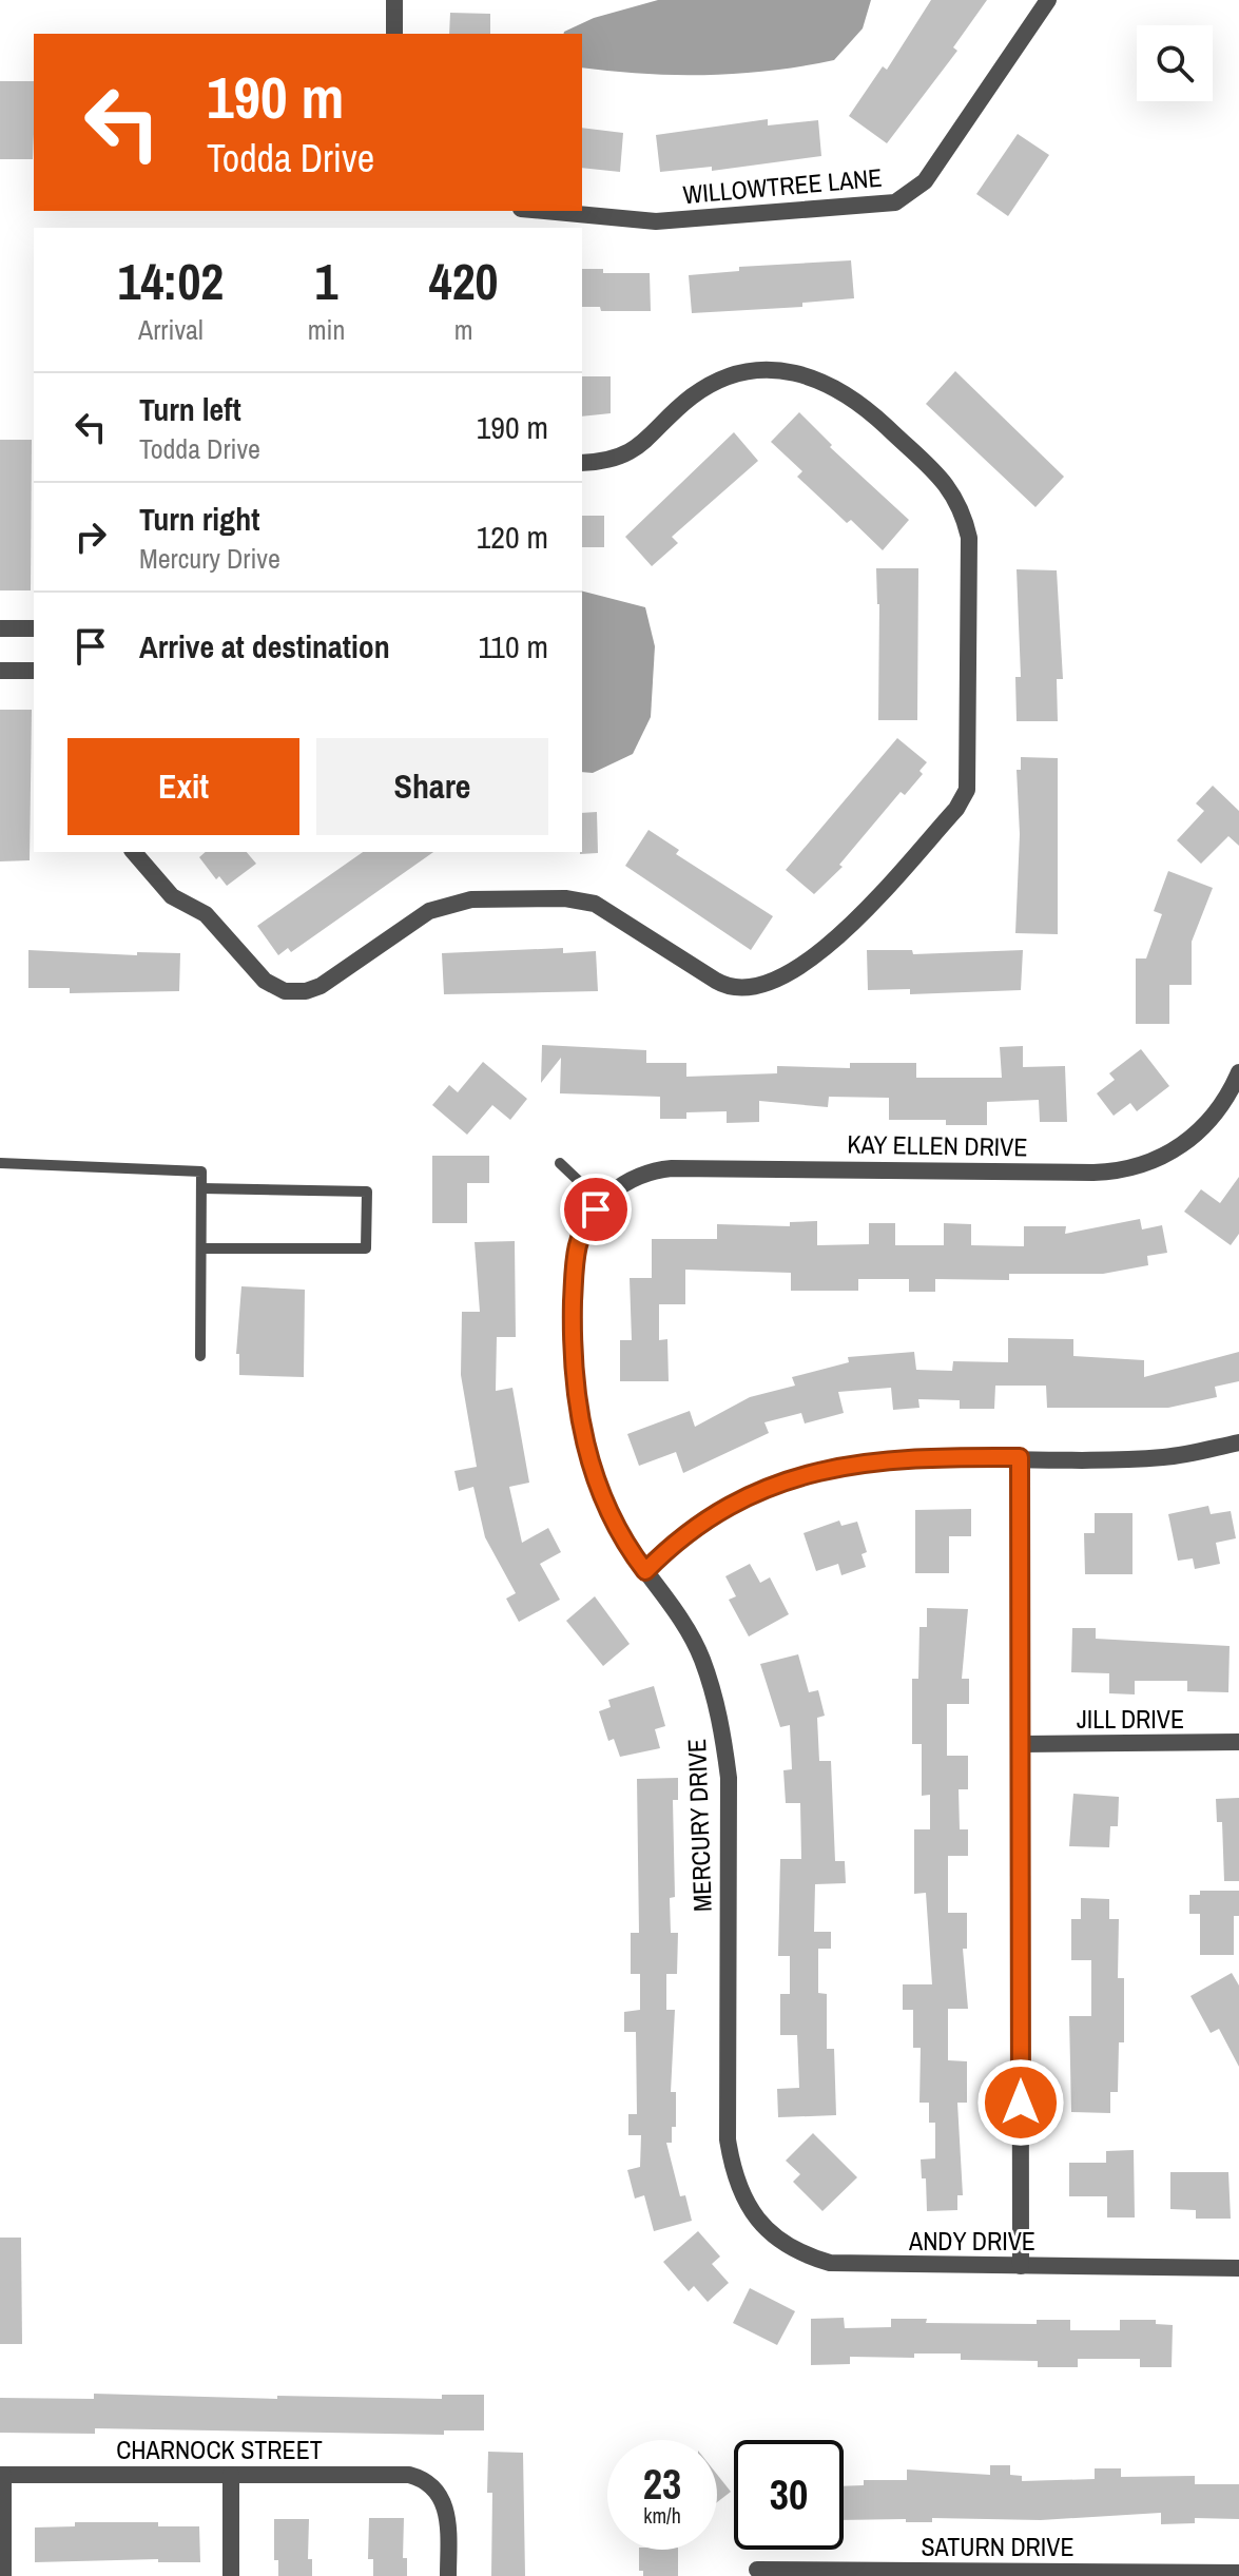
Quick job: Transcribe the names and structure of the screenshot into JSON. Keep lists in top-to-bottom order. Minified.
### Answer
{"streets":{"street":["WILLOWTREE LANE","KAY ELLEN DRIVE","JILL DRIVE","MERCURY DRIVE","ANDY DRIVE","CHARNOCK STREET","SATURN DRIVE"]},"crossings":[["KAY ELLEN DRIVE","MERCURY DRIVE"],["MERCURY DRIVE","ANDY DRIVE"]],"page":{"turn":["190 m","Todda Drive"],"eta":["14:02","Arrival","1","min","420","m"],"list":[{"name":"Turn left","note":"Todda Drive","value":"190 m"},{"name":"Turn right","note":"Mercury Drive","value":"120 m"},{"name":"Arrive at destination","value":"110 m"}],"buttons":["Exit","Share"],"speed":"23 km/h","limit":"30"}}
